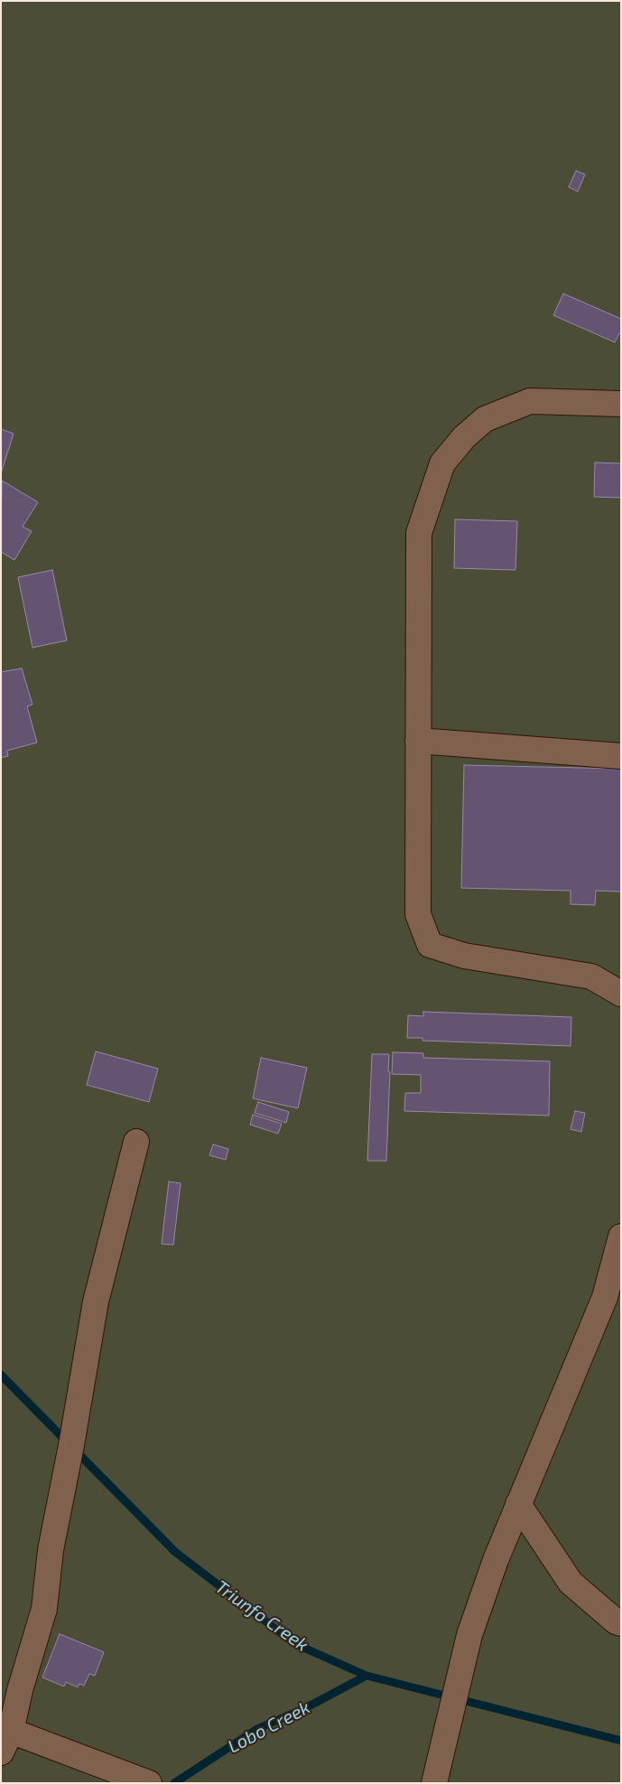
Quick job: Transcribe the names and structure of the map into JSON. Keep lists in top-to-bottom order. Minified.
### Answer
{"water":["Triunfo Creek","Lobo Creek"]}
